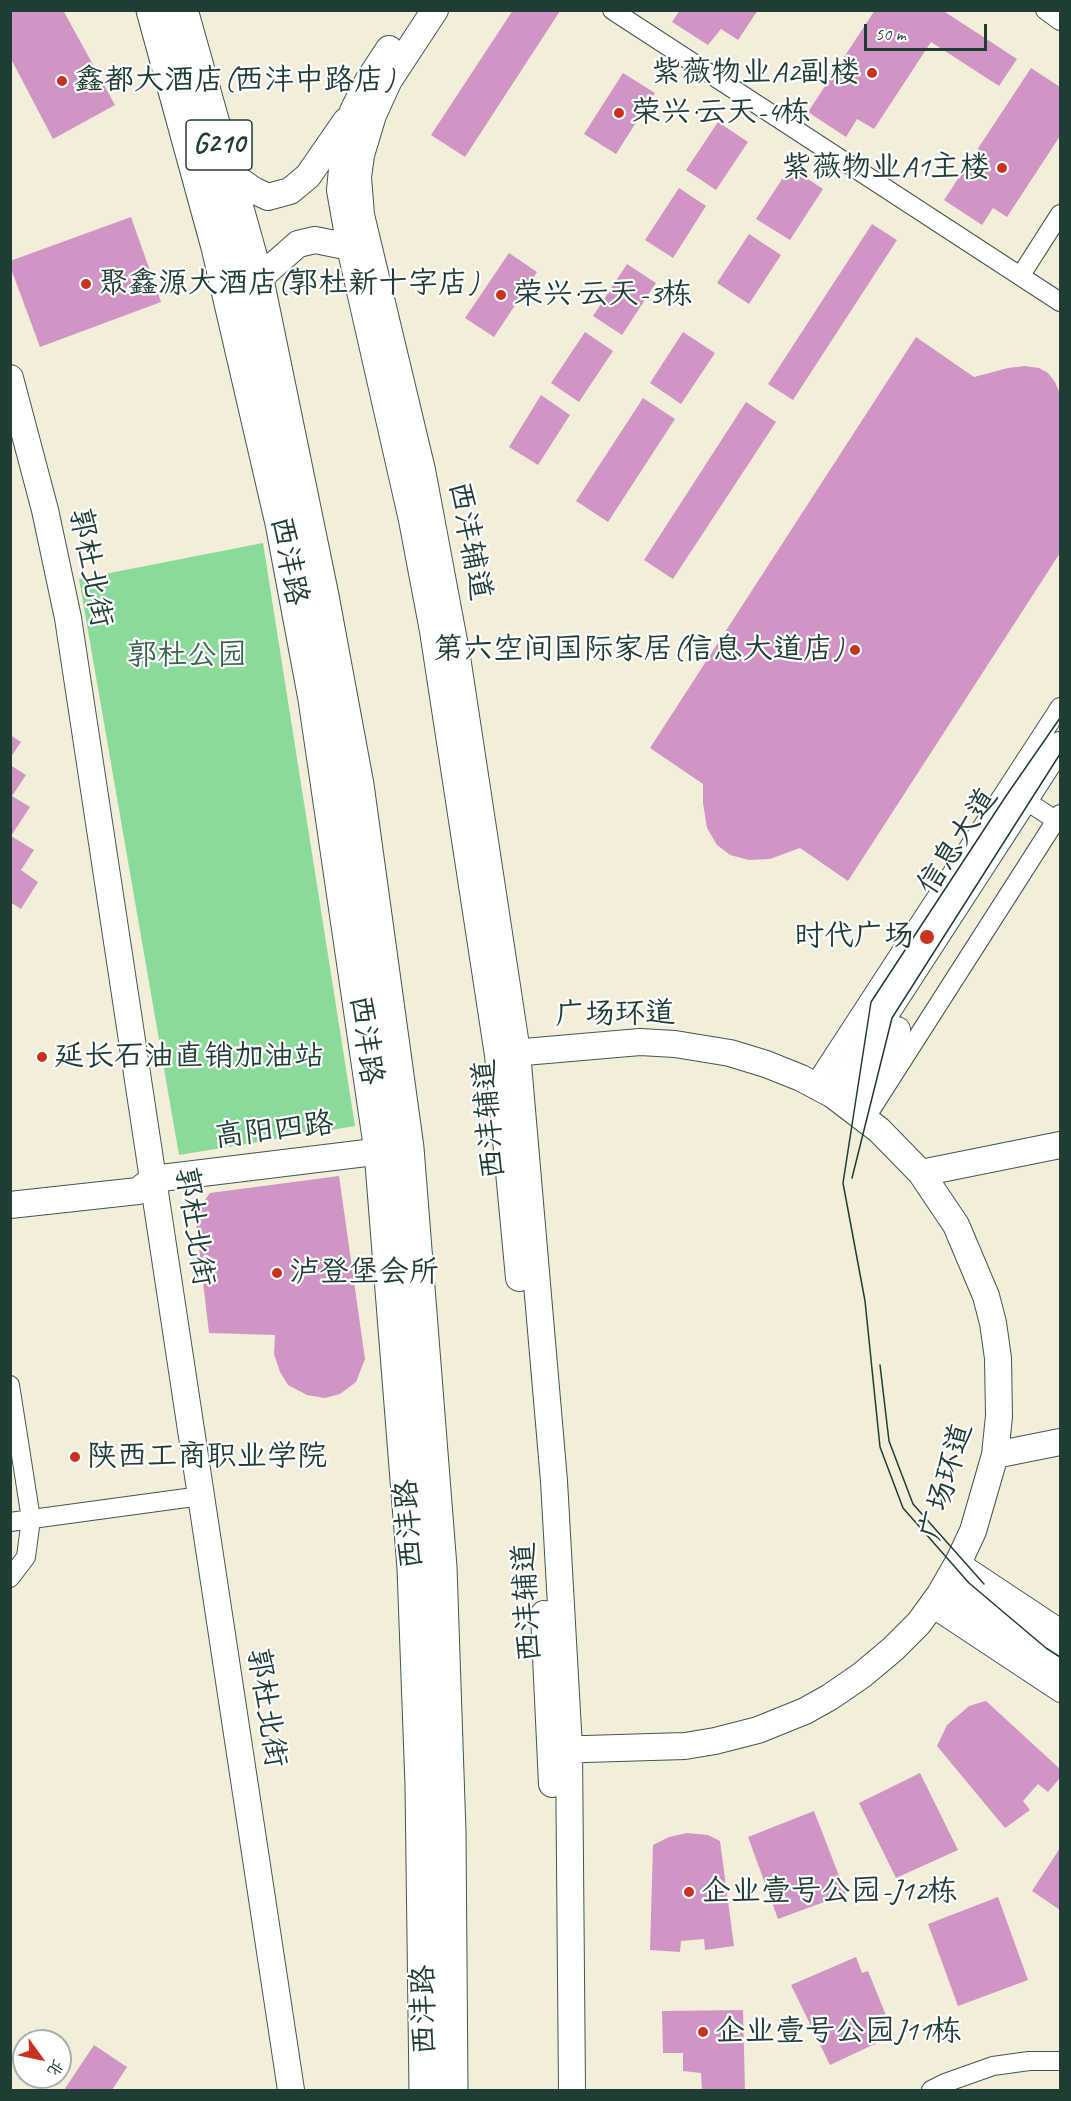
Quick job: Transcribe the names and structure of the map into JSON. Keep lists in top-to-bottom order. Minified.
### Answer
{"streets":{"highway":["G210","西沣路"],"street":["西沣辅道","郭杜北街","信息大道","广场环道","高阳四路"]},"crossings":[["西沣辅道","广场环道"],["西沣路","高阳四路"],["郭杜北街","高阳四路"],["信息大道","广场环道"]],"parks":["郭杜公园"],"places":["紫薇物业A2副楼","鑫都大酒店(西沣中路店)","荣兴·云天-4栋","紫薇物业A1主楼","聚鑫源大酒店(郭杜新十字店)","荣兴·云天-3栋","第六空间国际家居(信息大道店)","时代广场","延长石油直销加油站","泸登堡会所","陕西工商职业学院","企业壹号公园-J12栋","企业壹号公园J11栋"],"scale_bar":"50 m","north":"bottom right"}
